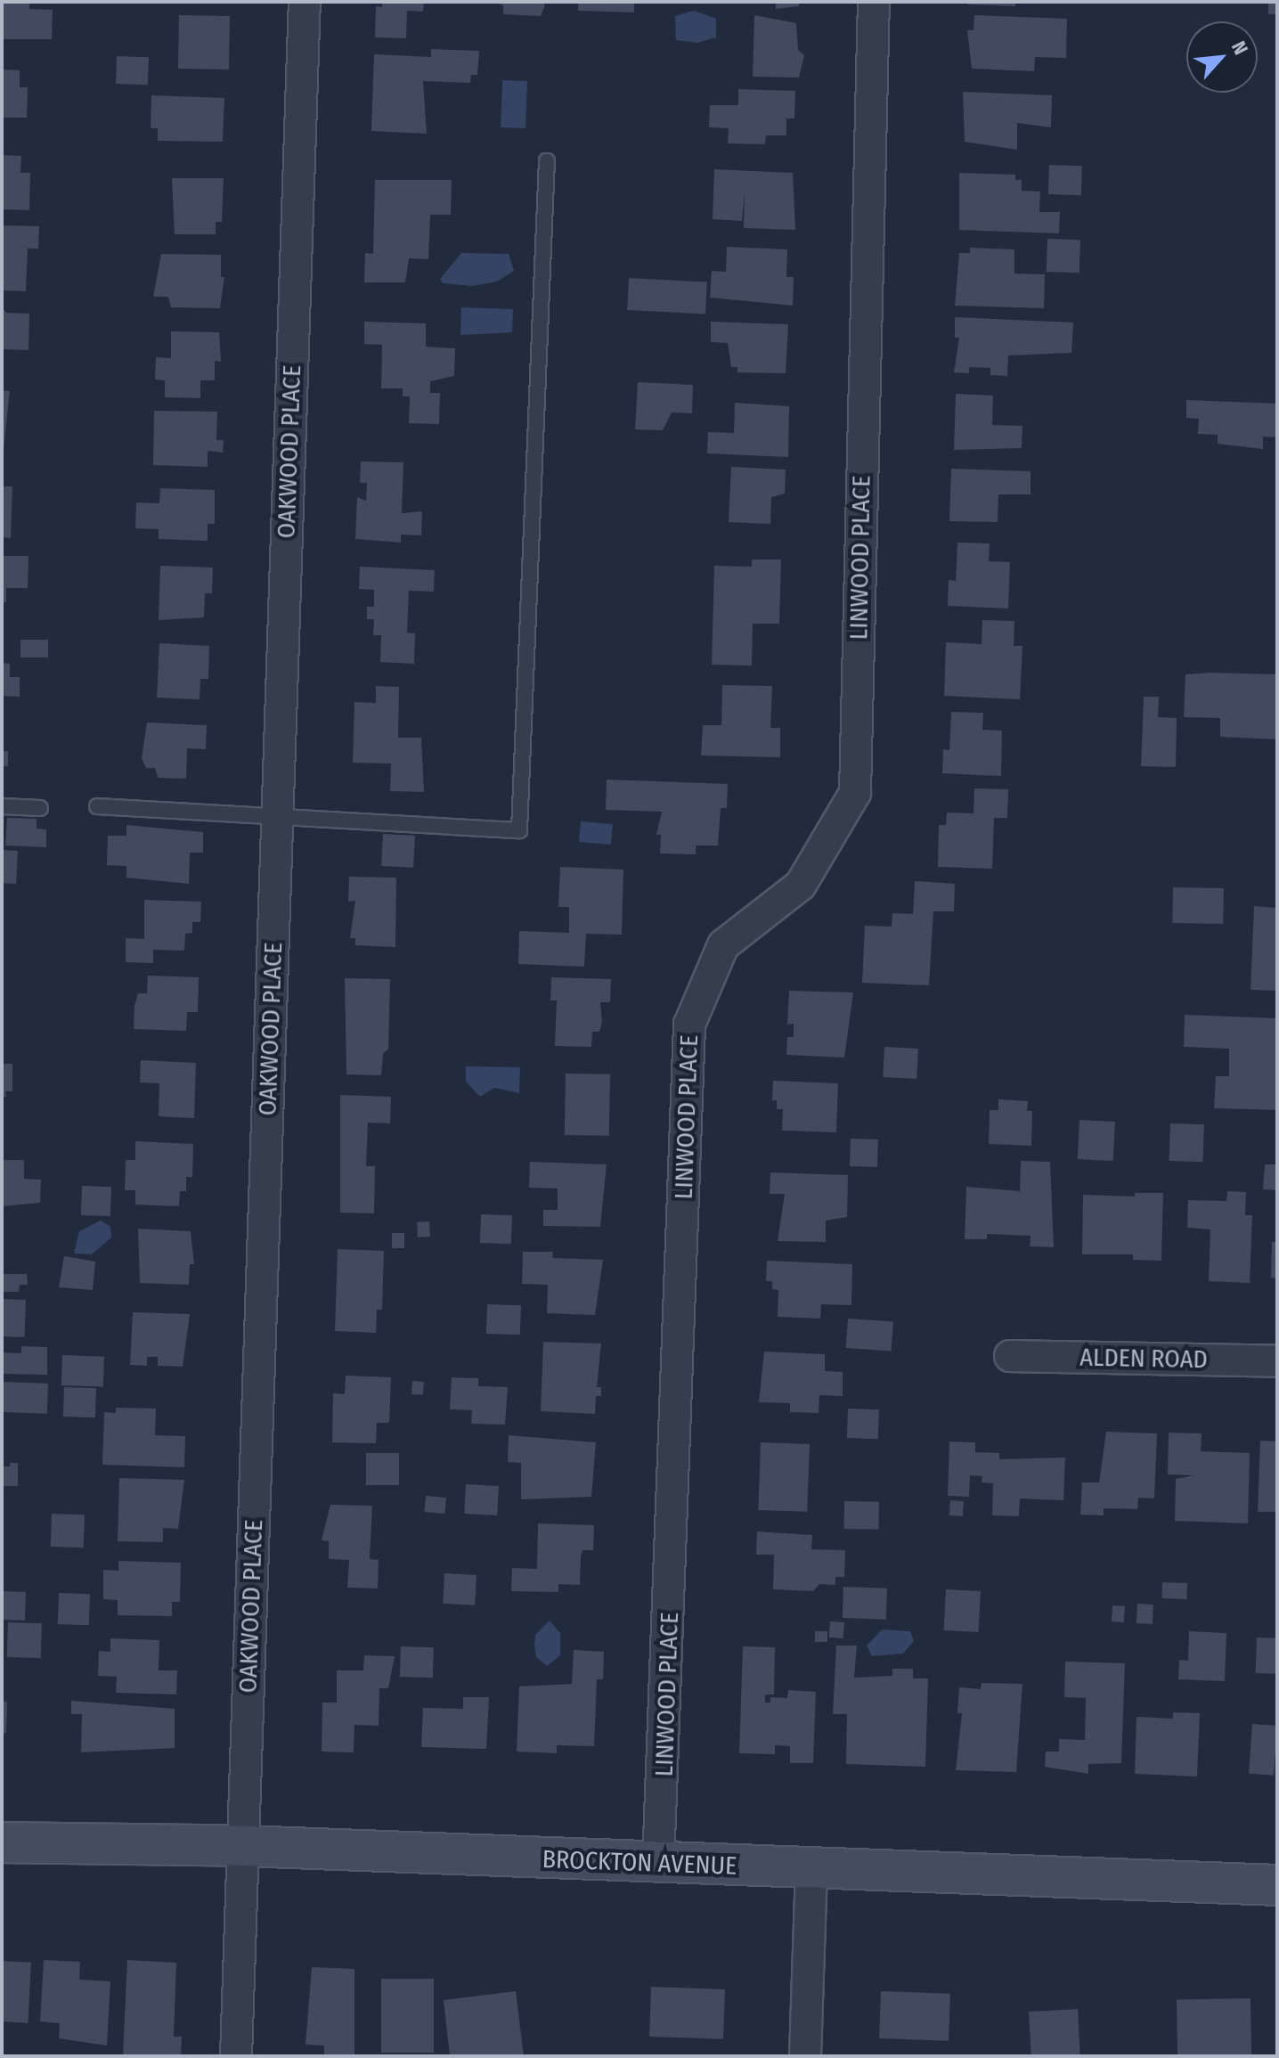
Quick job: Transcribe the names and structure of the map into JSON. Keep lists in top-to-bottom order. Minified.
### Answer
{"streets":{"main road":["BROCKTON AVENUE"],"street":["OAKWOOD PLACE","LINWOOD PLACE","ALDEN ROAD"]},"crossings":[["OAKWOOD PLACE","BROCKTON AVENUE"],["LINWOOD PLACE","BROCKTON AVENUE"]],"north":"top right"}
